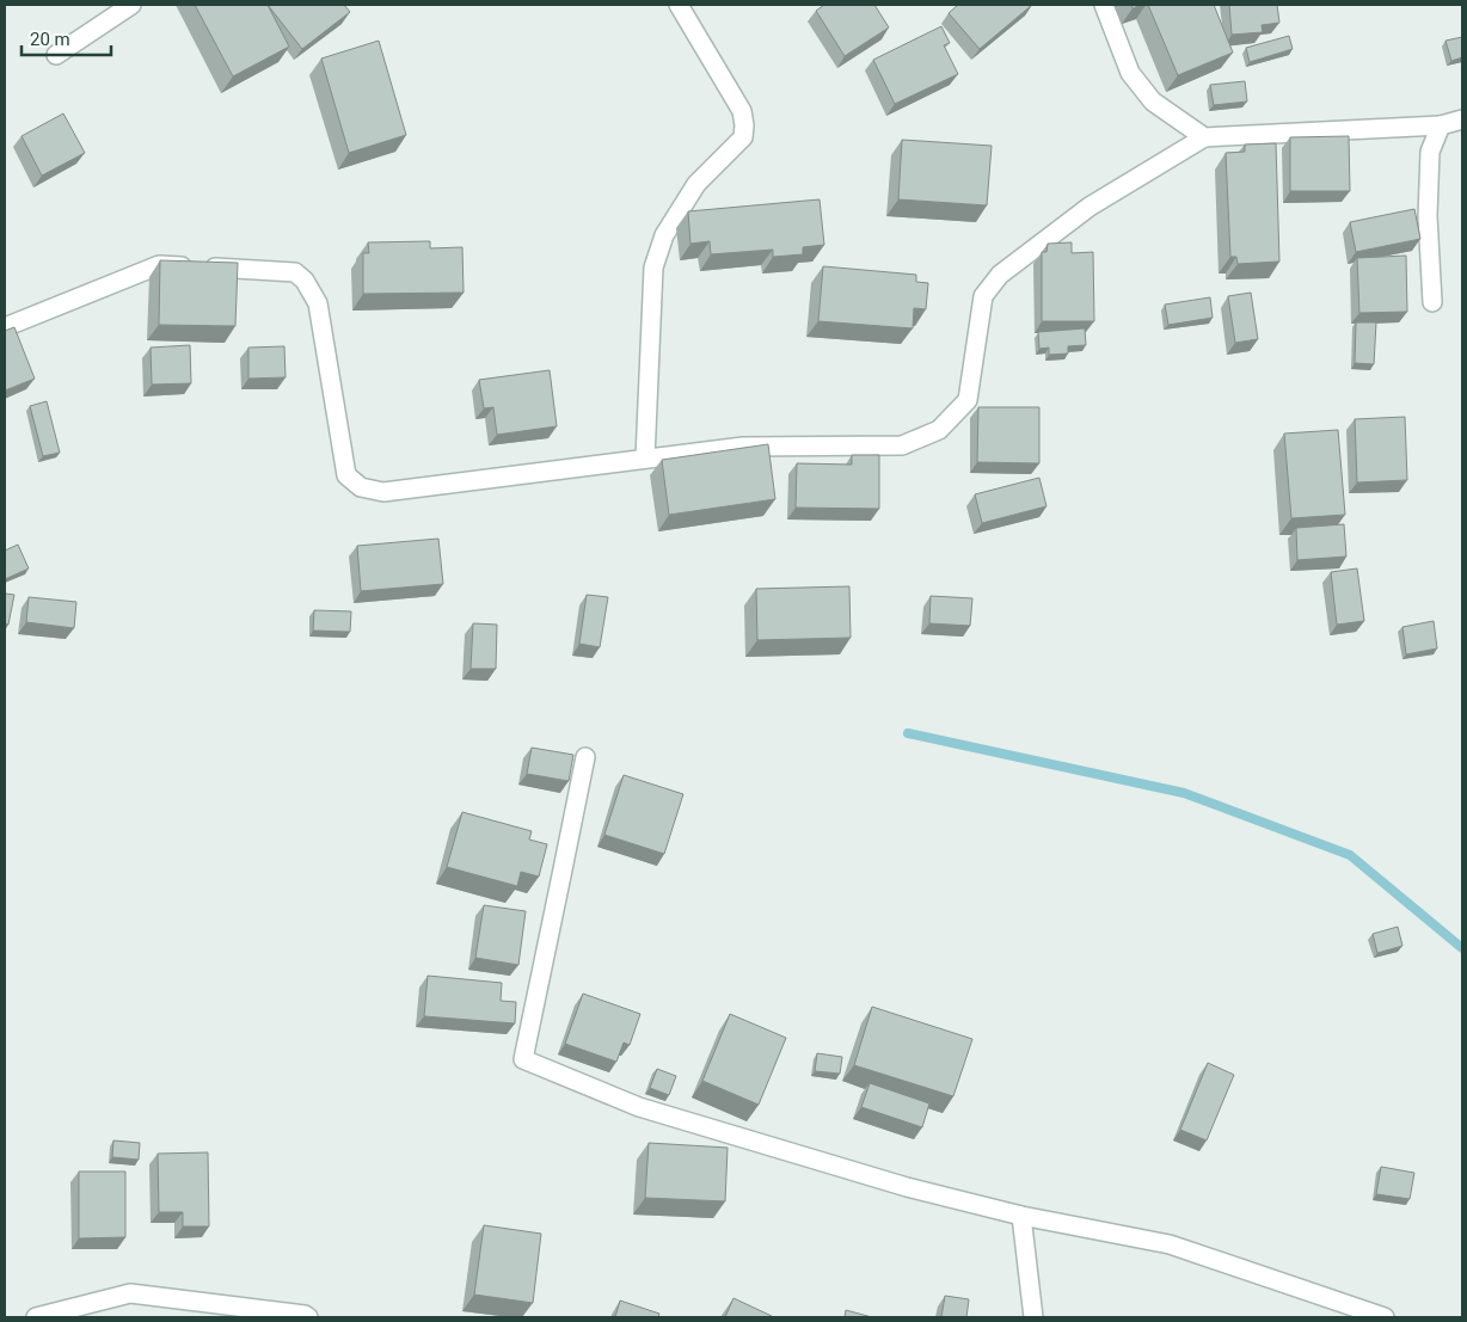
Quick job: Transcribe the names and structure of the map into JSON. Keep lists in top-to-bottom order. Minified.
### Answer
{"scale_bar":"20 m"}
